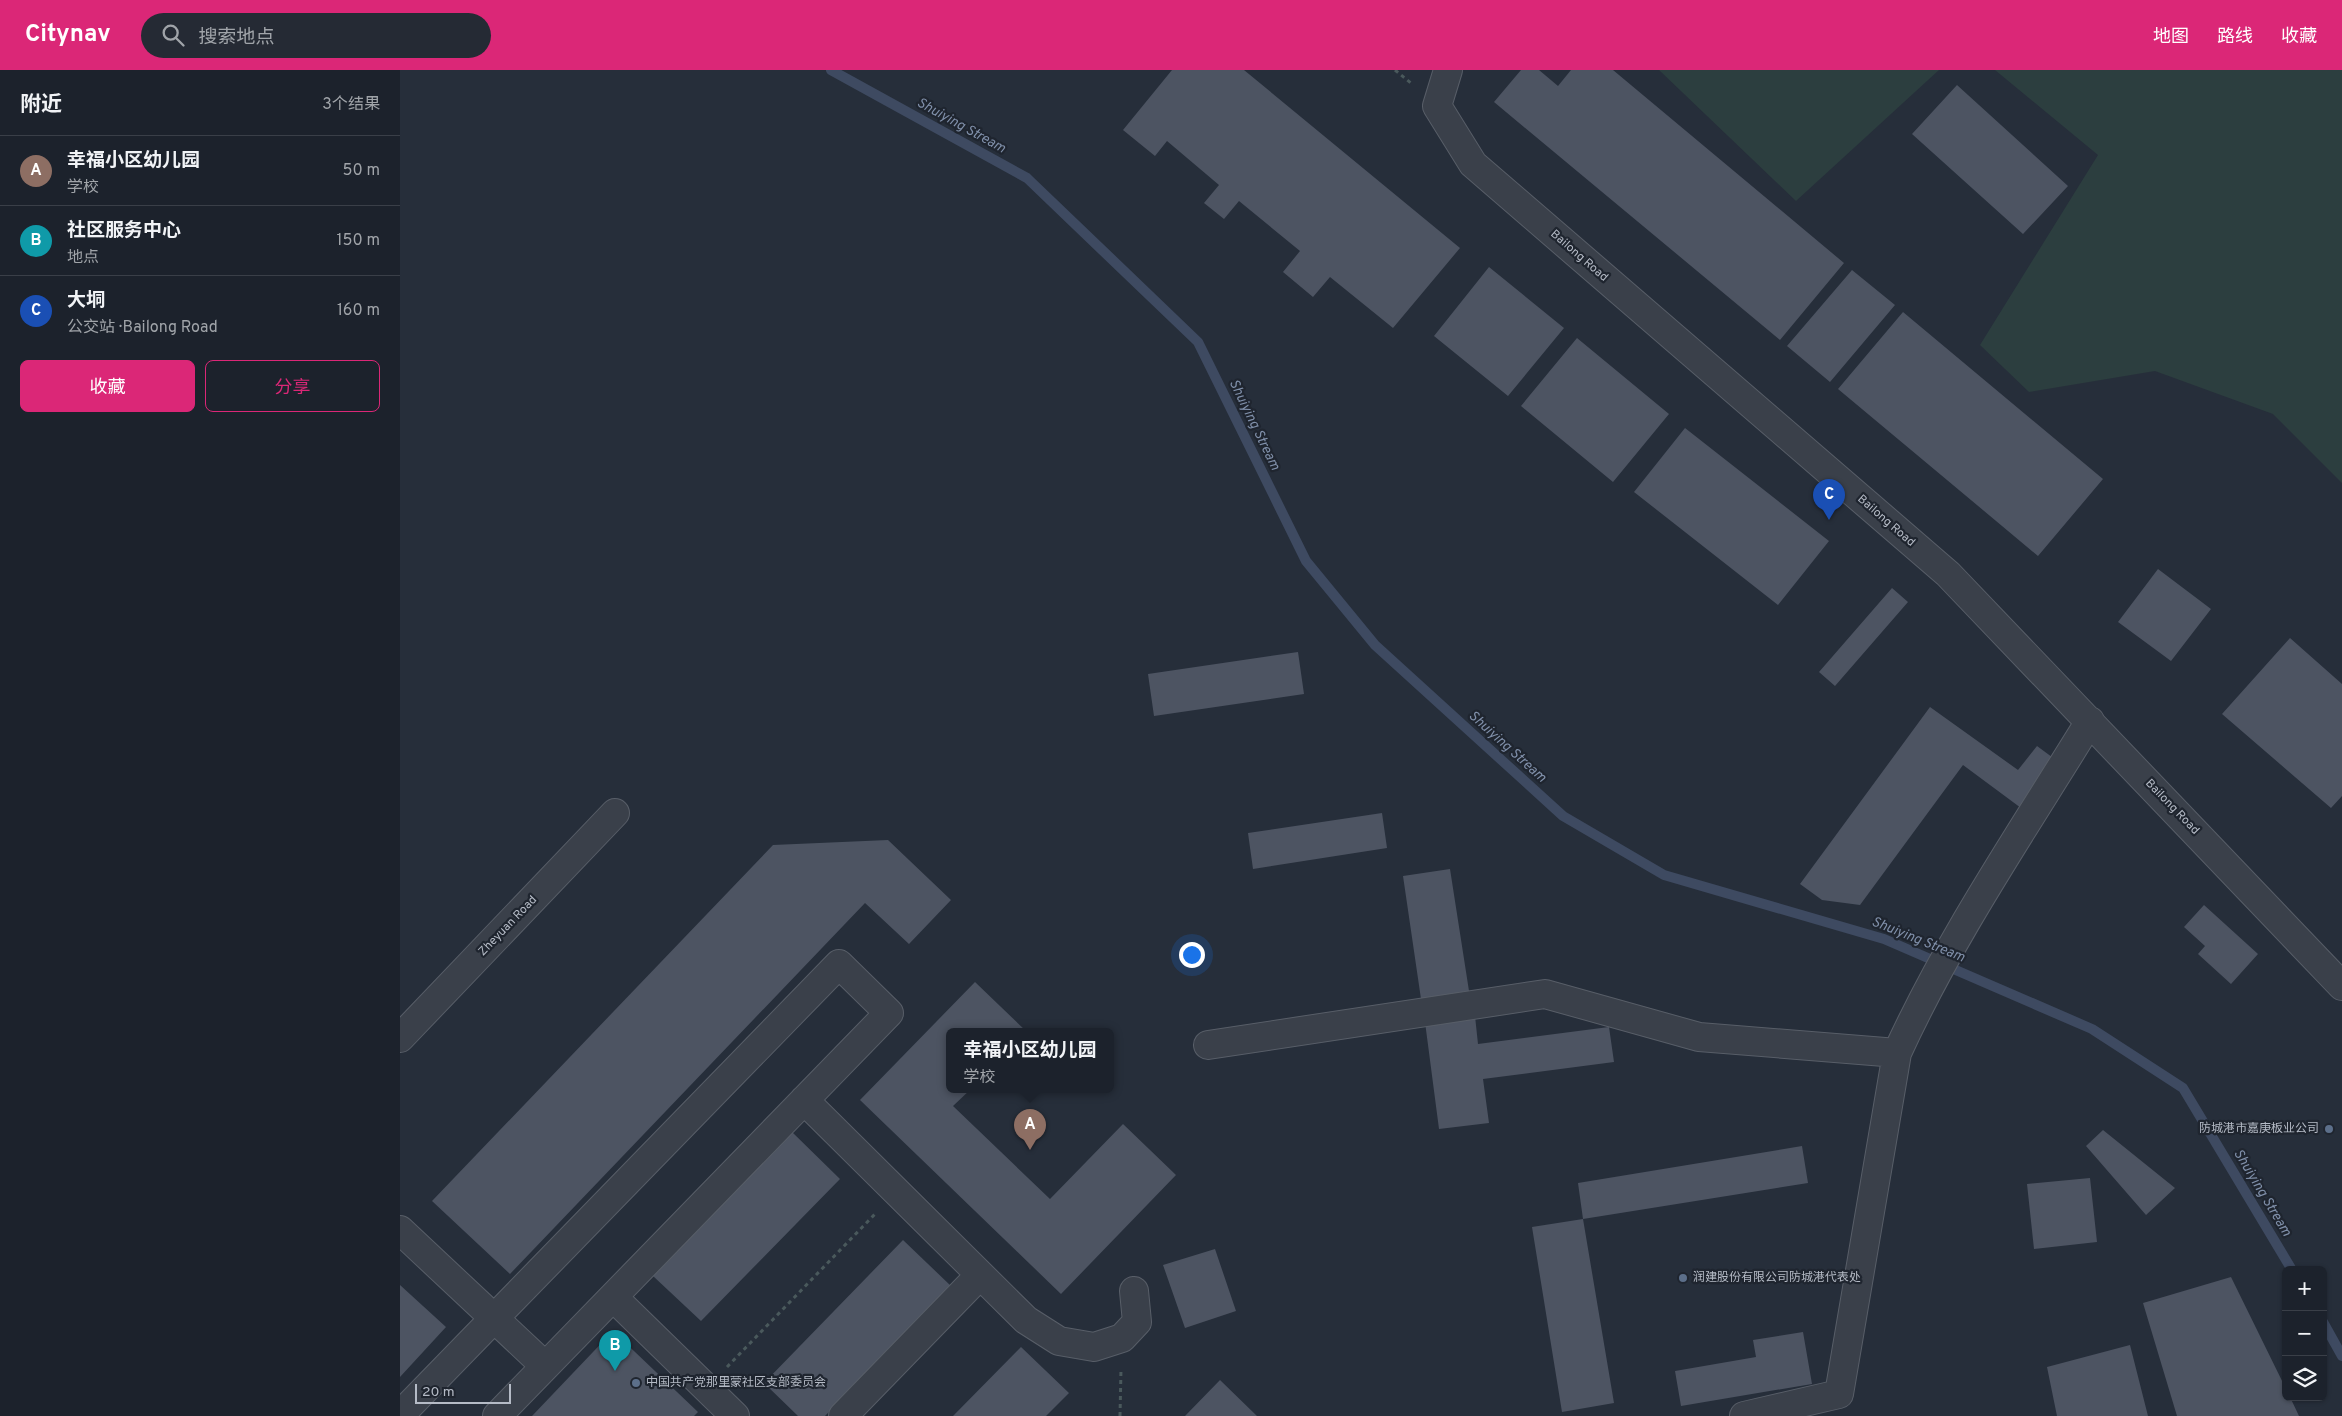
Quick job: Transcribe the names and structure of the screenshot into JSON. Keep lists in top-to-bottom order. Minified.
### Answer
{"streets":{"street":["Bailong Road","Zheyuan Road"]},"water":["Shuiying Stream"],"places":["防城港市嘉庚板业公司","润建股份有限公司防城港代表处","中国共产党那里蒙社区支部委员会"],"scale_bar":"20 m","page":{"header":"Citynav","search":"搜索地点","nav":["地图","路线","收藏"],"heading":["附近","3个结果"],"list":[{"mark":"A","name":"幸福小区幼儿园","note":"学校","value":"50 m"},{"mark":"B","name":"社区服务中心","note":"地点","value":"150 m"},{"mark":"C","name":"大垌","note":"公交站 · Bailong Road","value":"160 m"}],"buttons":["收藏","分享"],"pins":["C","A","B"],"popup":["幸福小区幼儿园","学校"],"map_buttons":["+","−"],"scale":"20 m"}}
